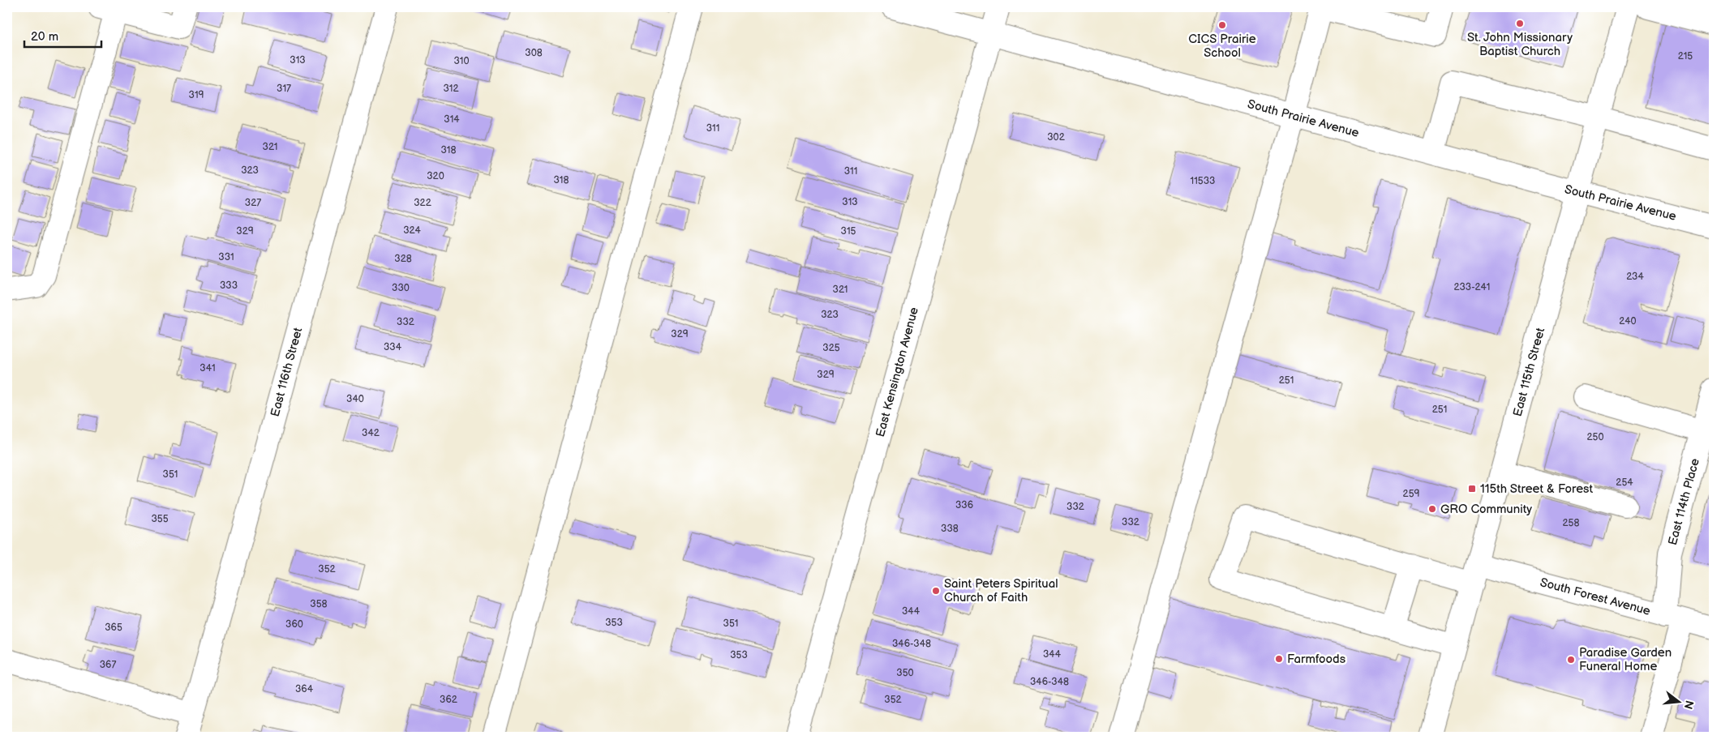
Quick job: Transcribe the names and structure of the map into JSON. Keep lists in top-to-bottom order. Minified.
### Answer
{"streets":{"street":["South Prairie Avenue","East 116th Street","East Kensington Avenue","East 115th Street","East 114th Place","South Forest Avenue"]},"crossings":[["South Prairie Avenue","East Kensington Avenue"],["South Prairie Avenue","East 115th Street"],["East 115th Street","South Forest Avenue"],["East 114th Place","South Forest Avenue"]],"places":{"other":["St. John Missionary Baptist Church","CICS Prairie School","GRO Community","Saint Peters Spiritual Church of Faith","Farmfoods","Paradise Garden Funeral Home"],"transit":["115th Street & Forest"]},"house_numbers":["308","215","313","310","317","312","319","314","311","302","321","318","323","311","320","318","11533","313","327","322","324","329","315","331","328","234","333","233-241","330","321","323","240","332","329","334","325","341","329","251","340","251","342","250","351","254","259","336","332","355","332","258","338","352","358","344","353","351","360","365","346-348","344","353","367","350","346-348","364","362","352"],"scale_bar":"20 m","north":"right"}
